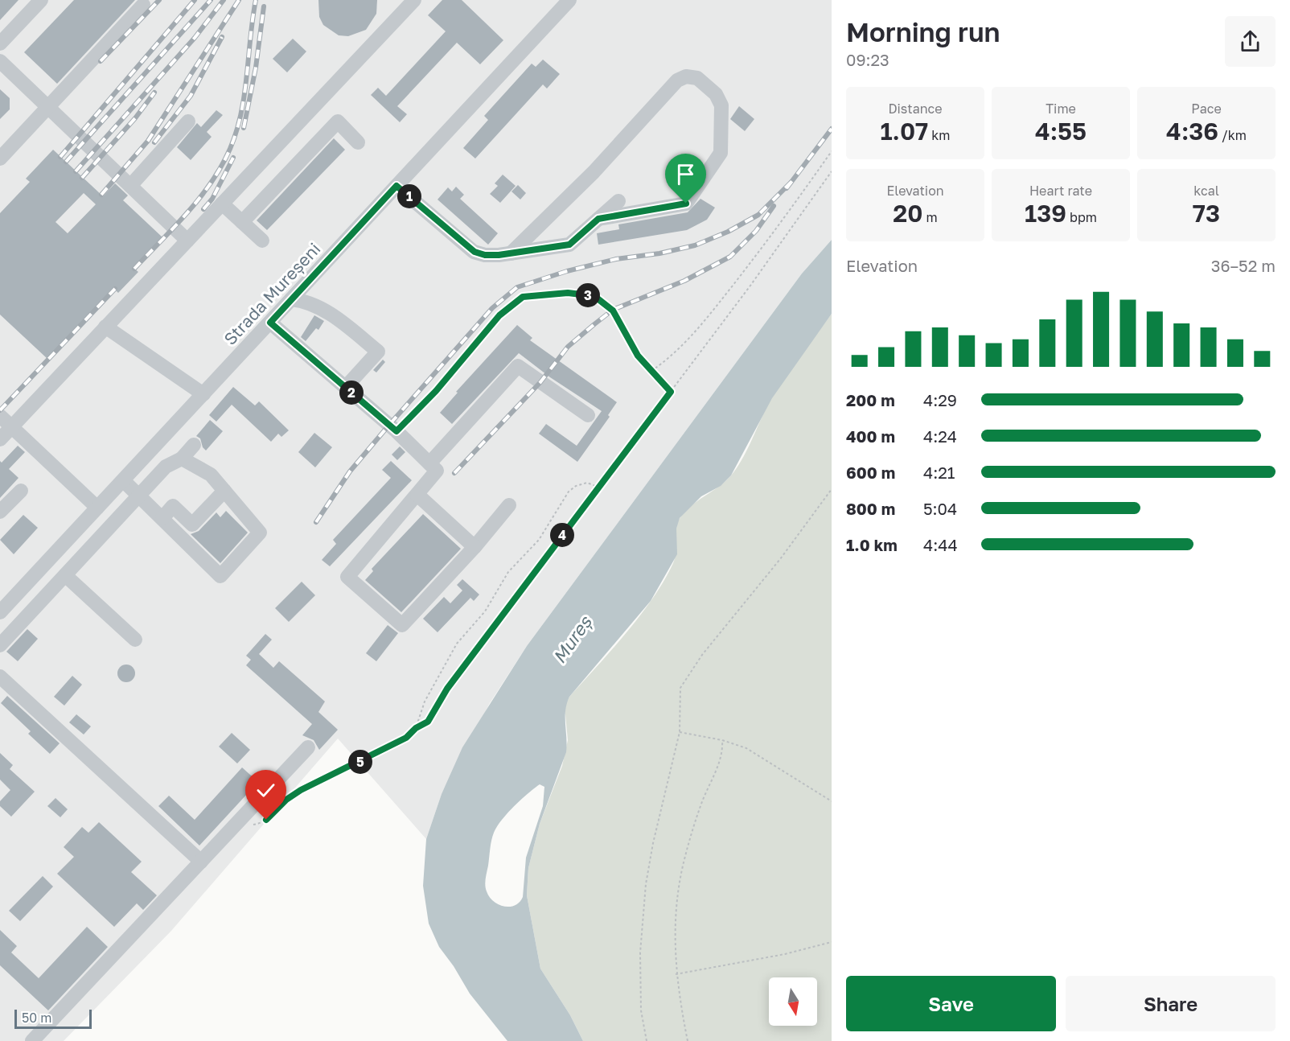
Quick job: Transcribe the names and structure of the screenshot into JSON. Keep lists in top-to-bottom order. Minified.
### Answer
{"streets":{"street":["Strada Mureșeni"]},"water":["Mureș"],"scale_bar":"50 m","north":"bottom","page":{"heading":["Morning run","09:23"],"stats":[["Distance","1.07 km"],["Time","4:55"],["Pace","4:36 /km"],["Elevation","20 m"],["Heart rate","139 bpm"],["kcal","73"]],"pins":["1","3","2","4","5"],"chart":["Elevation","36–52 m"],"list":[{"name":"200 m","note":"4:29"},{"name":"400 m","note":"4:24"},{"name":"600 m","note":"4:21"},{"name":"800 m","note":"5:04"},{"name":"1.0 km","note":"4:44"}],"buttons":["Save","Share"],"scale":"50 m"}}
